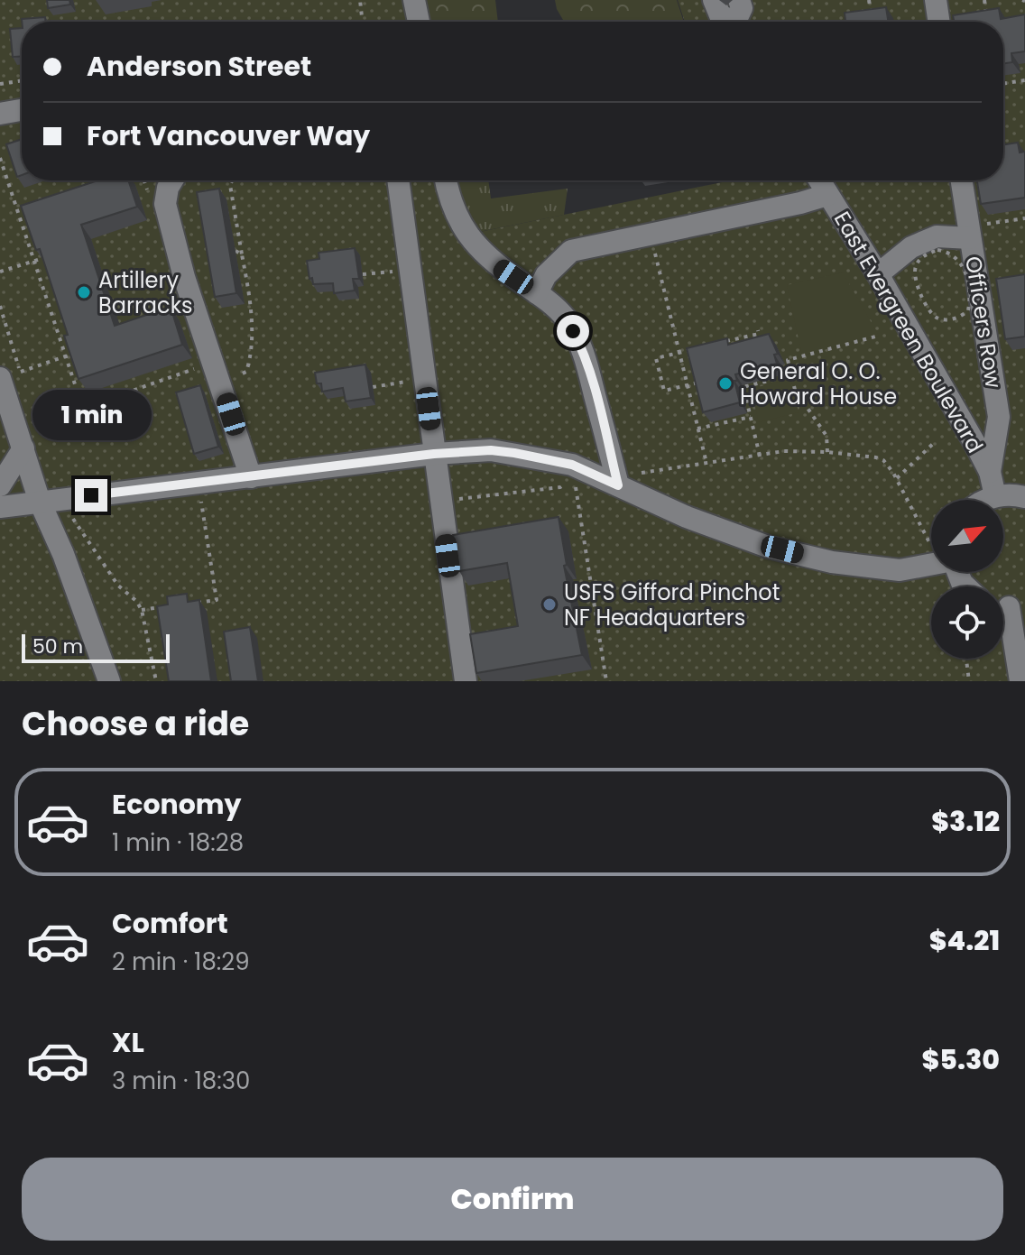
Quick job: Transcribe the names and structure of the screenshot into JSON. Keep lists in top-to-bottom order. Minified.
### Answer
{"streets":{"street":["Officers Row","East Evergreen Boulevard"]},"crossings":[["Officers Row","East Evergreen Boulevard"]],"places":["Artillery Barracks","General O. O. Howard House","USFS Gifford Pinchot NF Headquarters"],"scale_bar":"50 m","north":"top right","page":{"banner":["Anderson Street","Fort Vancouver Way"],"bubble":"1 min","scale":"50 m","heading":"Choose a ride","list":[{"name":"Economy","note":"1 min · 18:28","value":"$3.12"},{"name":"Comfort","note":"2 min · 18:29","value":"$4.21"},{"name":"XL","note":"3 min · 18:30","value":"$5.30"}],"buttons":"Confirm"}}
